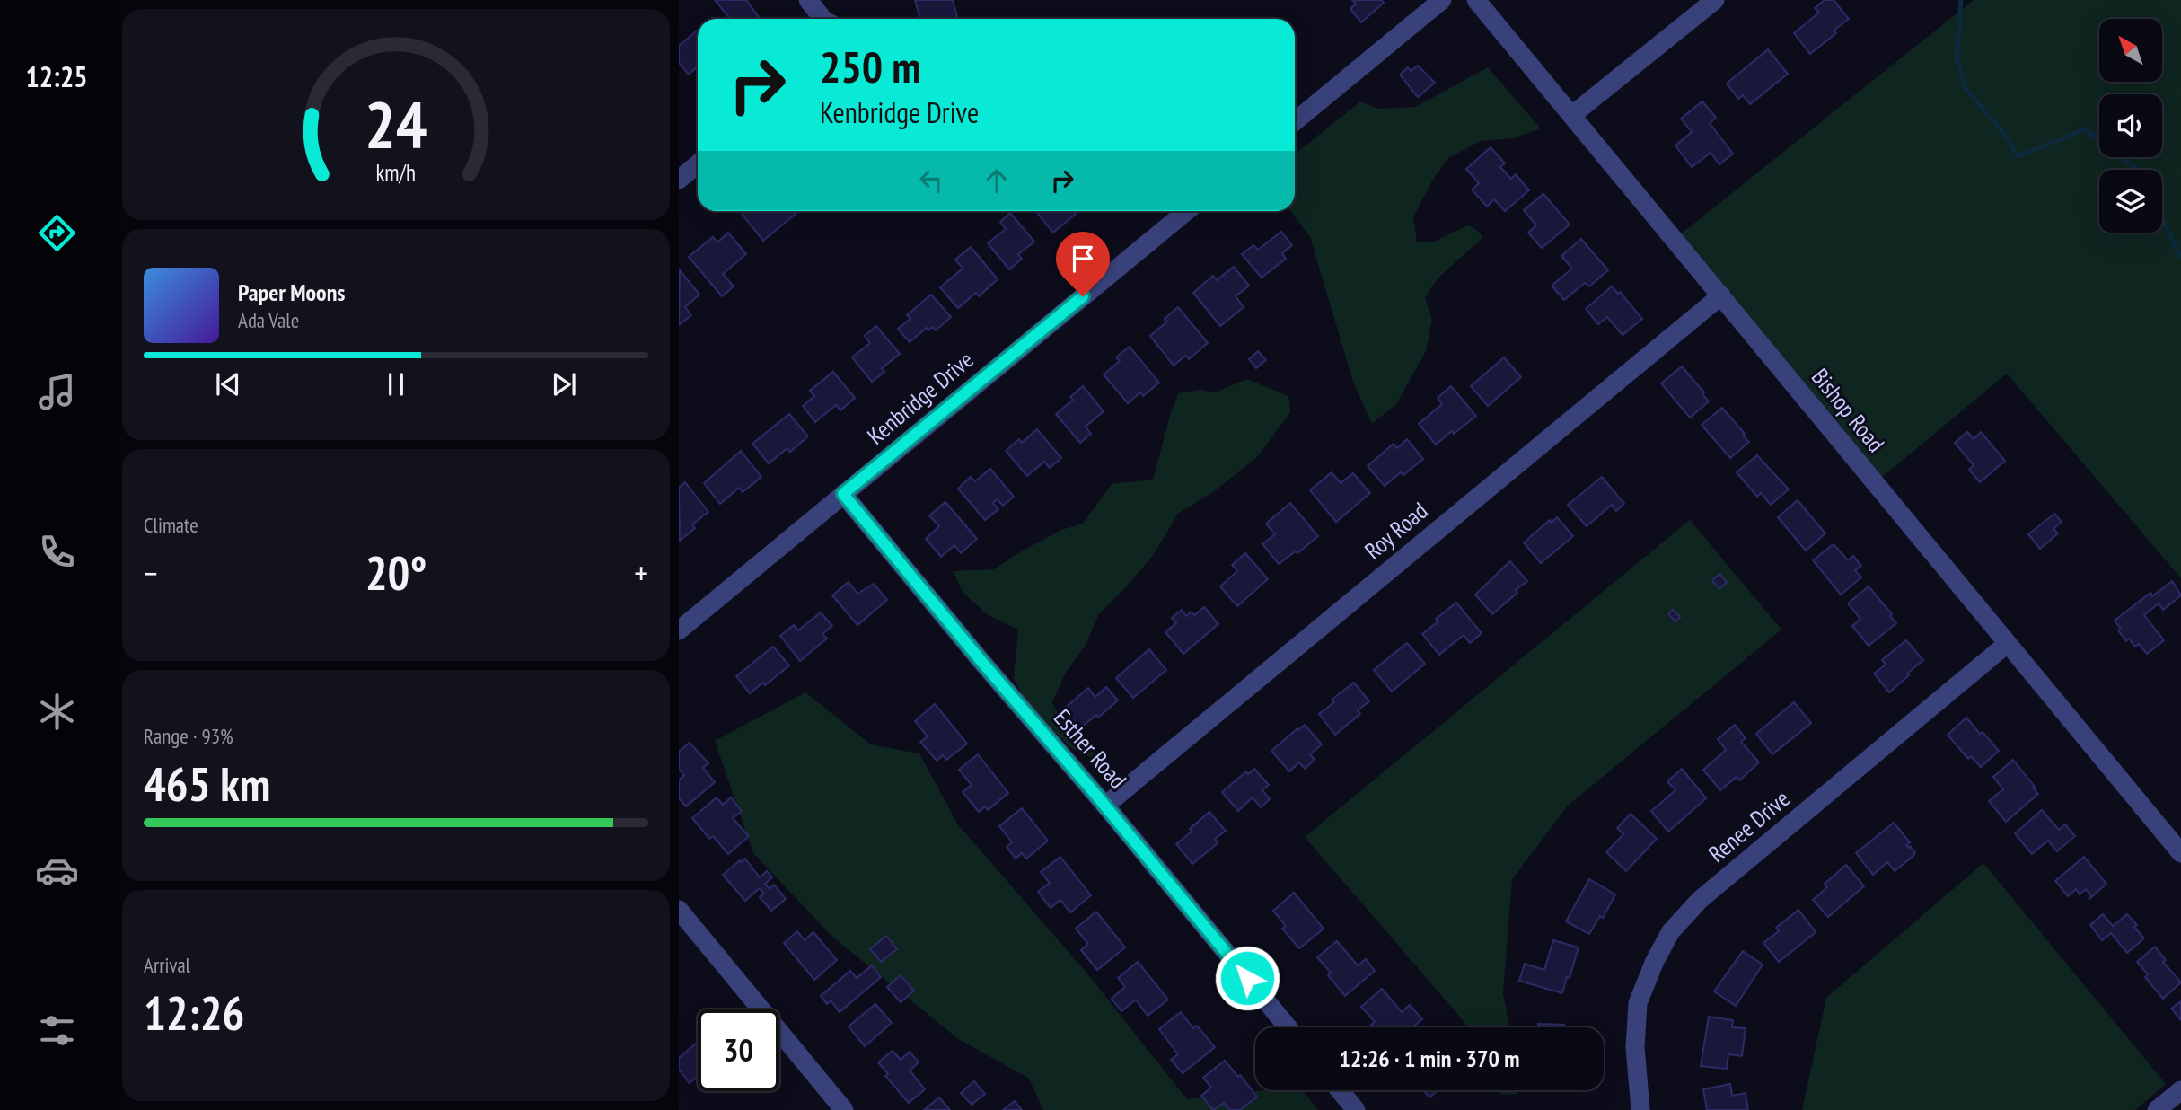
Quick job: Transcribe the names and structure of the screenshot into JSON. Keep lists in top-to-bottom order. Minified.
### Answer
{"streets":{"street":["Kenbridge Drive","Bishop Road","Roy Road","Esther Road","Renee Drive"]},"crossings":[["Kenbridge Drive","Esther Road"],["Bishop Road","Roy Road"],["Bishop Road","Renee Drive"],["Roy Road","Esther Road"]],"north":"top left","page":{"tabs":"12:25","turn":["250 m","Kenbridge Drive"],"song":["Paper Moons","Ada Vale"],"tile":["Climate",["Range · 93%","465 km"],["Arrival","12:26"]],"heat":["−","20°","+"],"limit":"30","trip":"12:26 · 1 min · 370 m","gauge":["24","km/h"]}}
